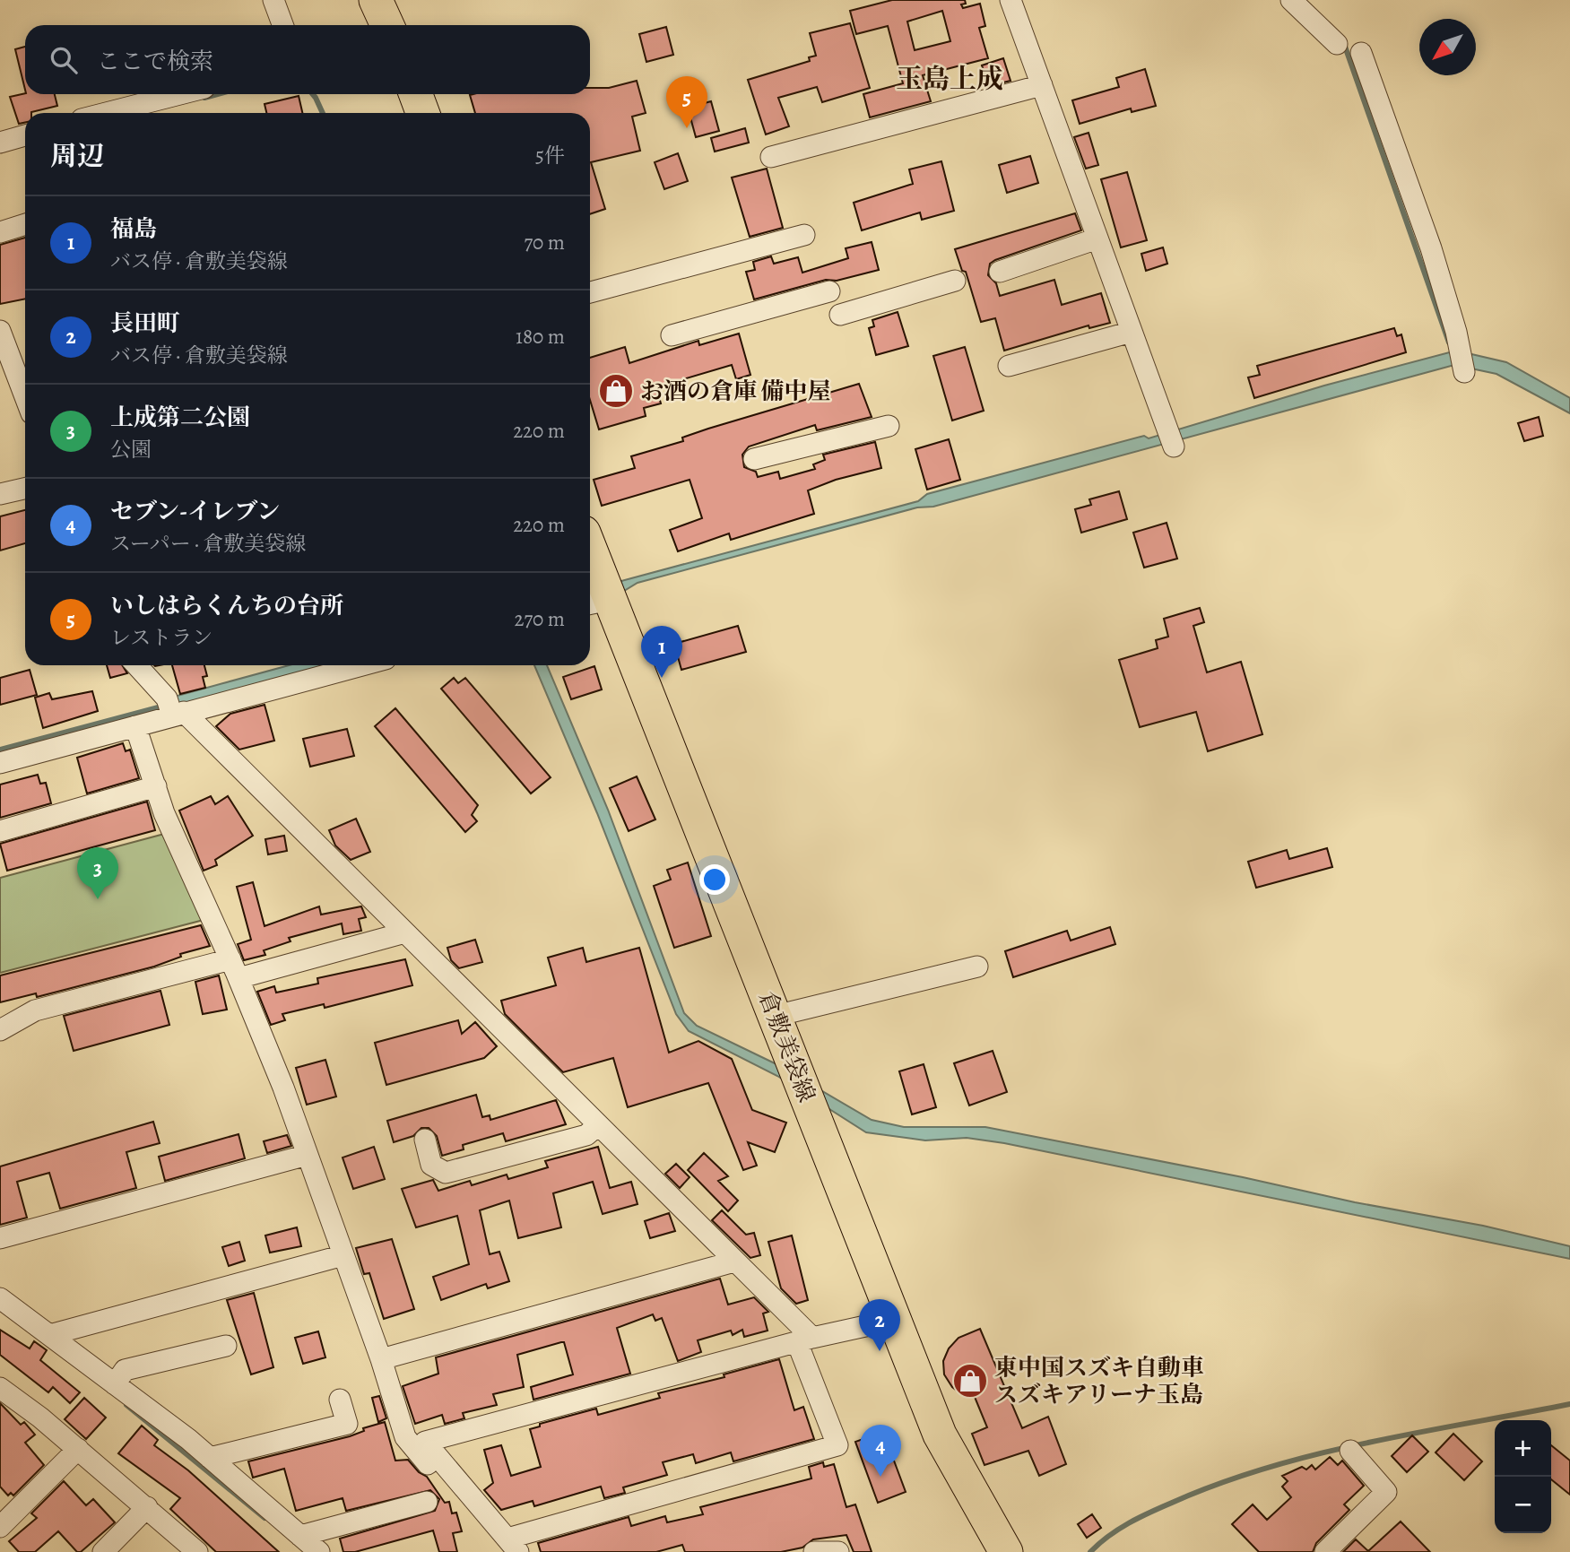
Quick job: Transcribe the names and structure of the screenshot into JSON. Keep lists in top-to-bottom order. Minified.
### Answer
{"streets":{"main road":["倉敷美袋線"]},"districts":["玉島上成"],"places":{"shop":["お酒の倉庫 備中屋","東中国スズキ自動車 スズキアリーナ玉島"]},"north":"bottom left","page":{"search":"ここで検索","pins":["5","1","3","2","4"],"heading":["周辺","5件"],"list":[{"mark":"1","name":"福島","note":"バス停 · 倉敷美袋線","value":"70 m"},{"mark":"2","name":"長田町","note":"バス停 · 倉敷美袋線","value":"180 m"},{"mark":"3","name":"上成第二公園","note":"公園","value":"220 m"},{"mark":"4","name":"セブン-イレブン","note":"スーパー · 倉敷美袋線","value":"220 m"},{"mark":"5","name":"いしはらくんちの台所","note":"レストラン","value":"270 m"}],"map_buttons":["+","−"]}}
